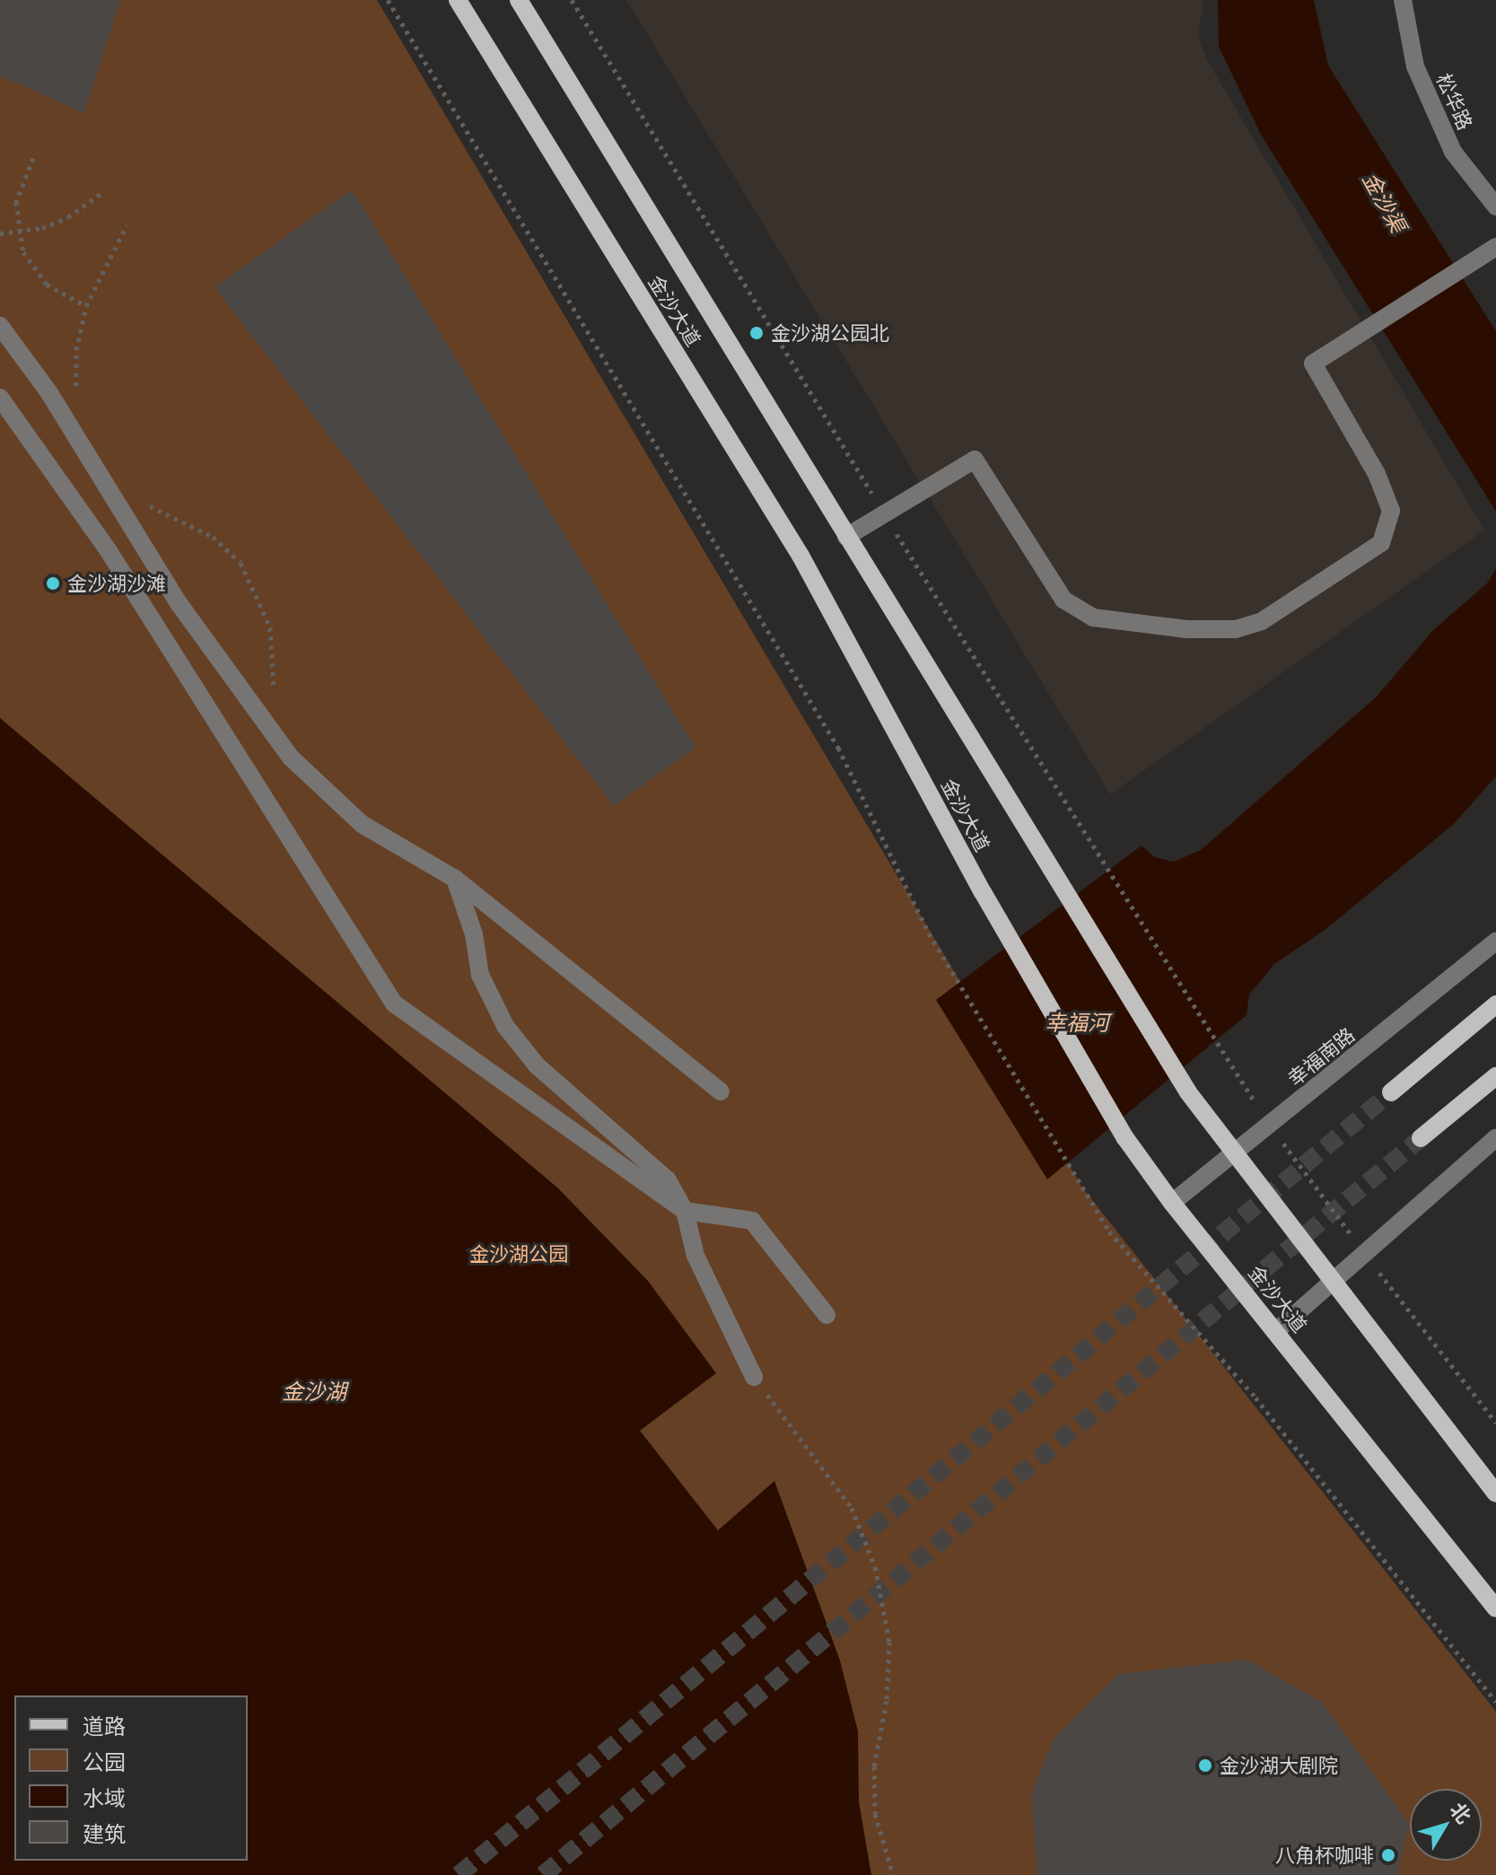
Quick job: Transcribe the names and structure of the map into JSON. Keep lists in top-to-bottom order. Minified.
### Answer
{"streets":{"main road":["金沙大道"],"street":["松华路","幸福南路"]},"crossings":[["金沙大道","幸福南路"]],"water":["金沙渠","幸福河","金沙湖"],"parks":["金沙湖公园"],"places":["金沙湖公园北","金沙湖沙滩","金沙湖大剧院","八角杯咖啡"],"legend":["道路","公园","水域","建筑"],"north":"top right"}
